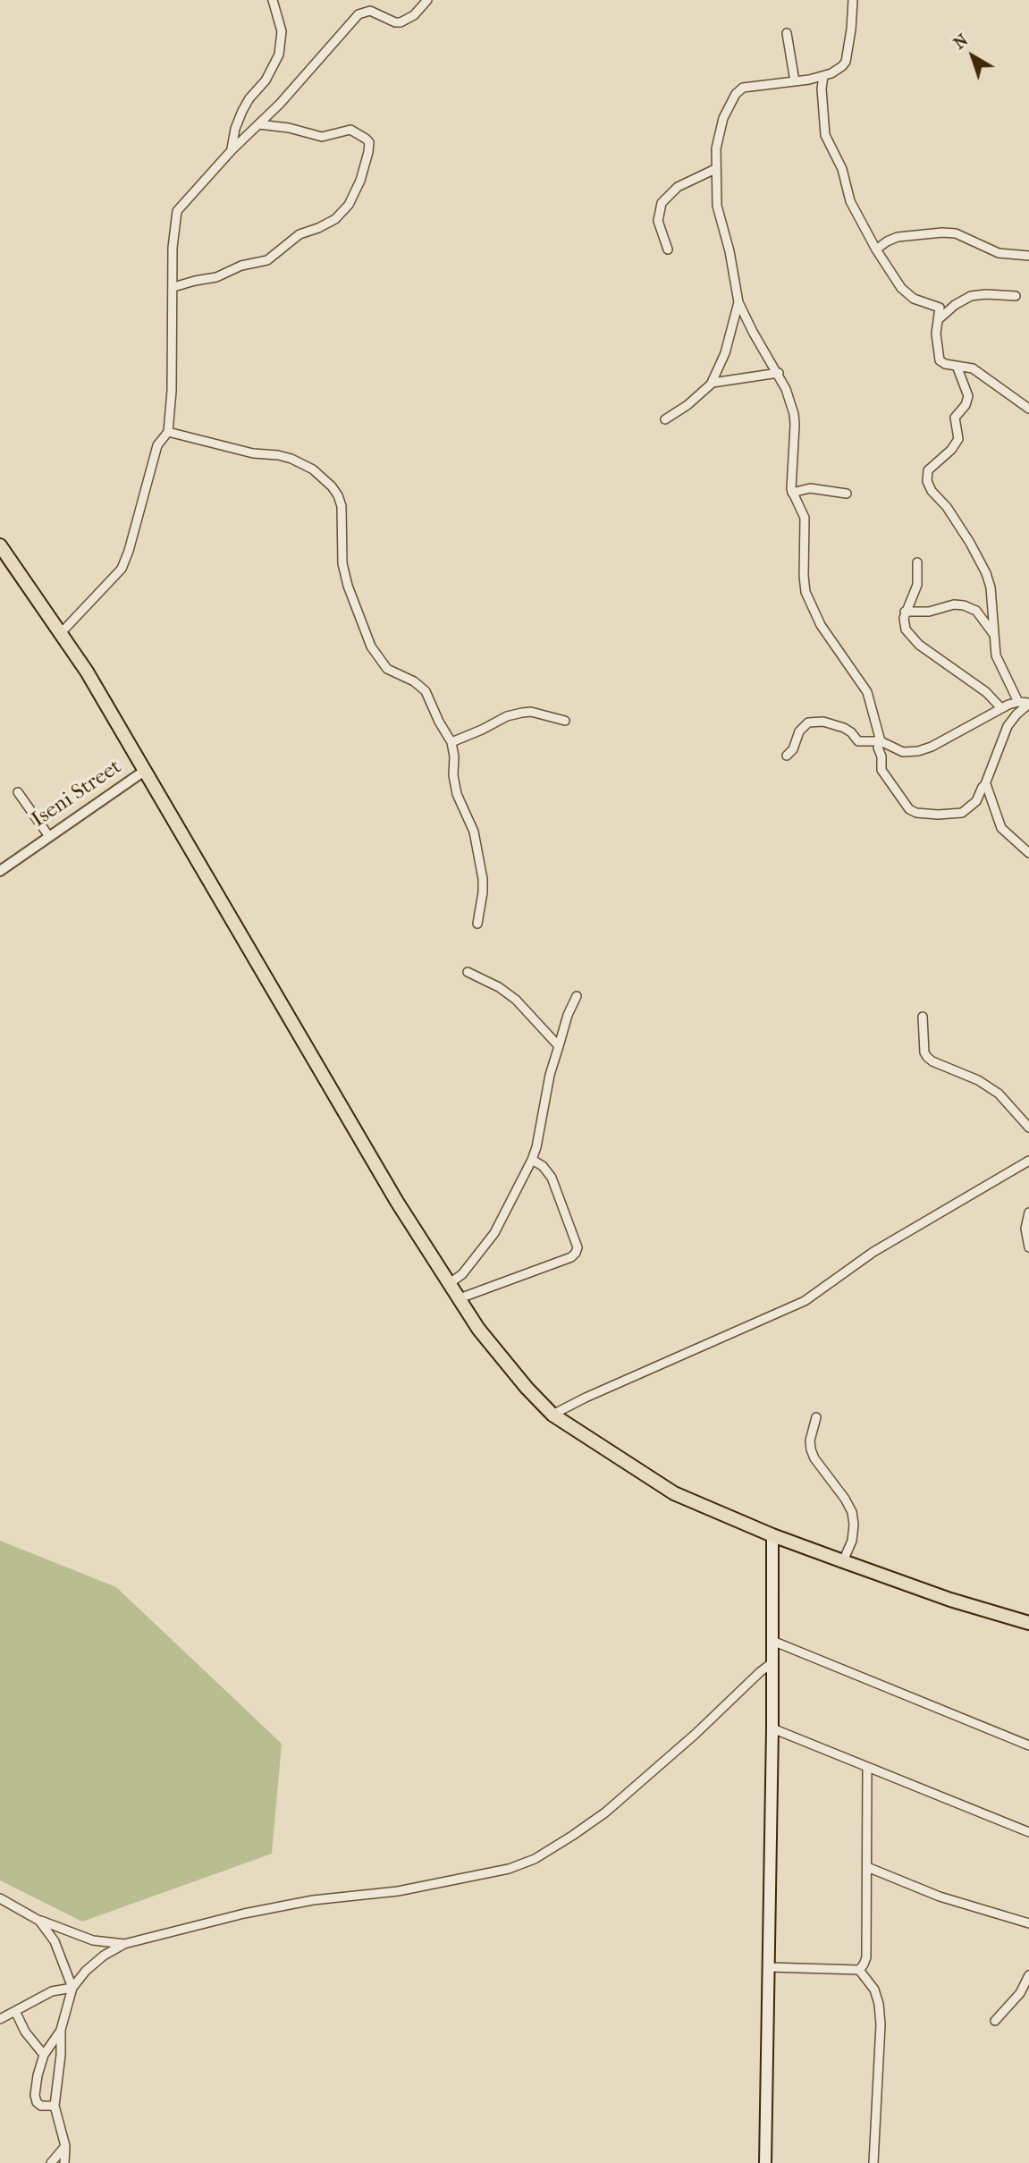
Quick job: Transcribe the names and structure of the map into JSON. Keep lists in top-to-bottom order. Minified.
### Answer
{"streets":{"street":["Iseni Street"]},"north":"top left"}
